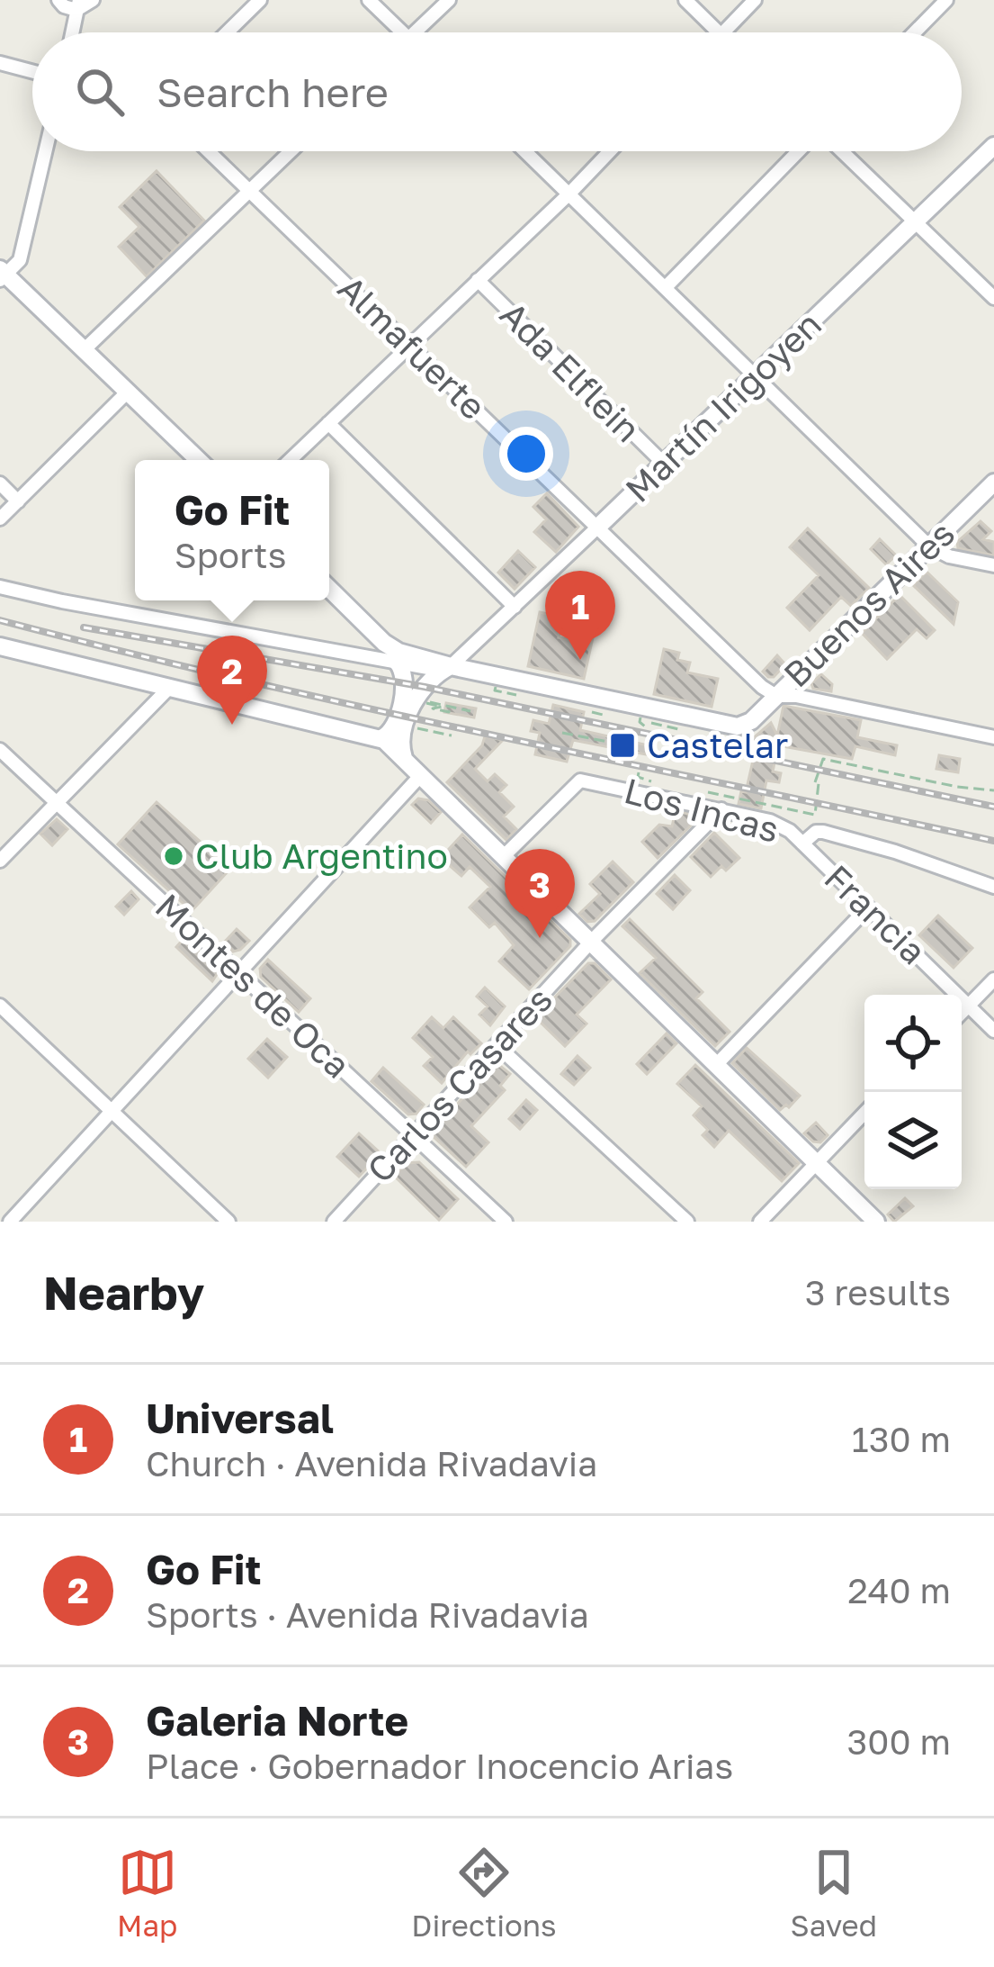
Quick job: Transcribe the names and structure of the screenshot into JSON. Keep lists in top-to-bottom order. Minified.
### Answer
{"streets":{"street":["Almafuerte","Ada Elflein","Martín Irigoyen","Buenos Aires","Los Incas","Francia","Montes de Oca","Carlos Casares"]},"crossings":[["Almafuerte","Martín Irigoyen"],["Almafuerte","Buenos Aires"],["Ada Elflein","Martín Irigoyen"],["Martín Irigoyen","Buenos Aires"],["Los Incas","Francia"],["Los Incas","Carlos Casares"],["Montes de Oca","Carlos Casares"]],"places":{"transit":["Castelar"],"other":["Club Argentino"]},"page":{"search":"Search here","popup":["Go Fit","Sports"],"pins":["1","2","3"],"heading":["Nearby","3 results"],"list":[{"mark":"1","name":"Universal","note":"Church · Avenida Rivadavia","value":"130 m"},{"mark":"2","name":"Go Fit","note":"Sports · Avenida Rivadavia","value":"240 m"},{"mark":"3","name":"Galeria Norte","note":"Place · Gobernador Inocencio Arias","value":"300 m"}],"nav":["Map","Directions","Saved"]}}
